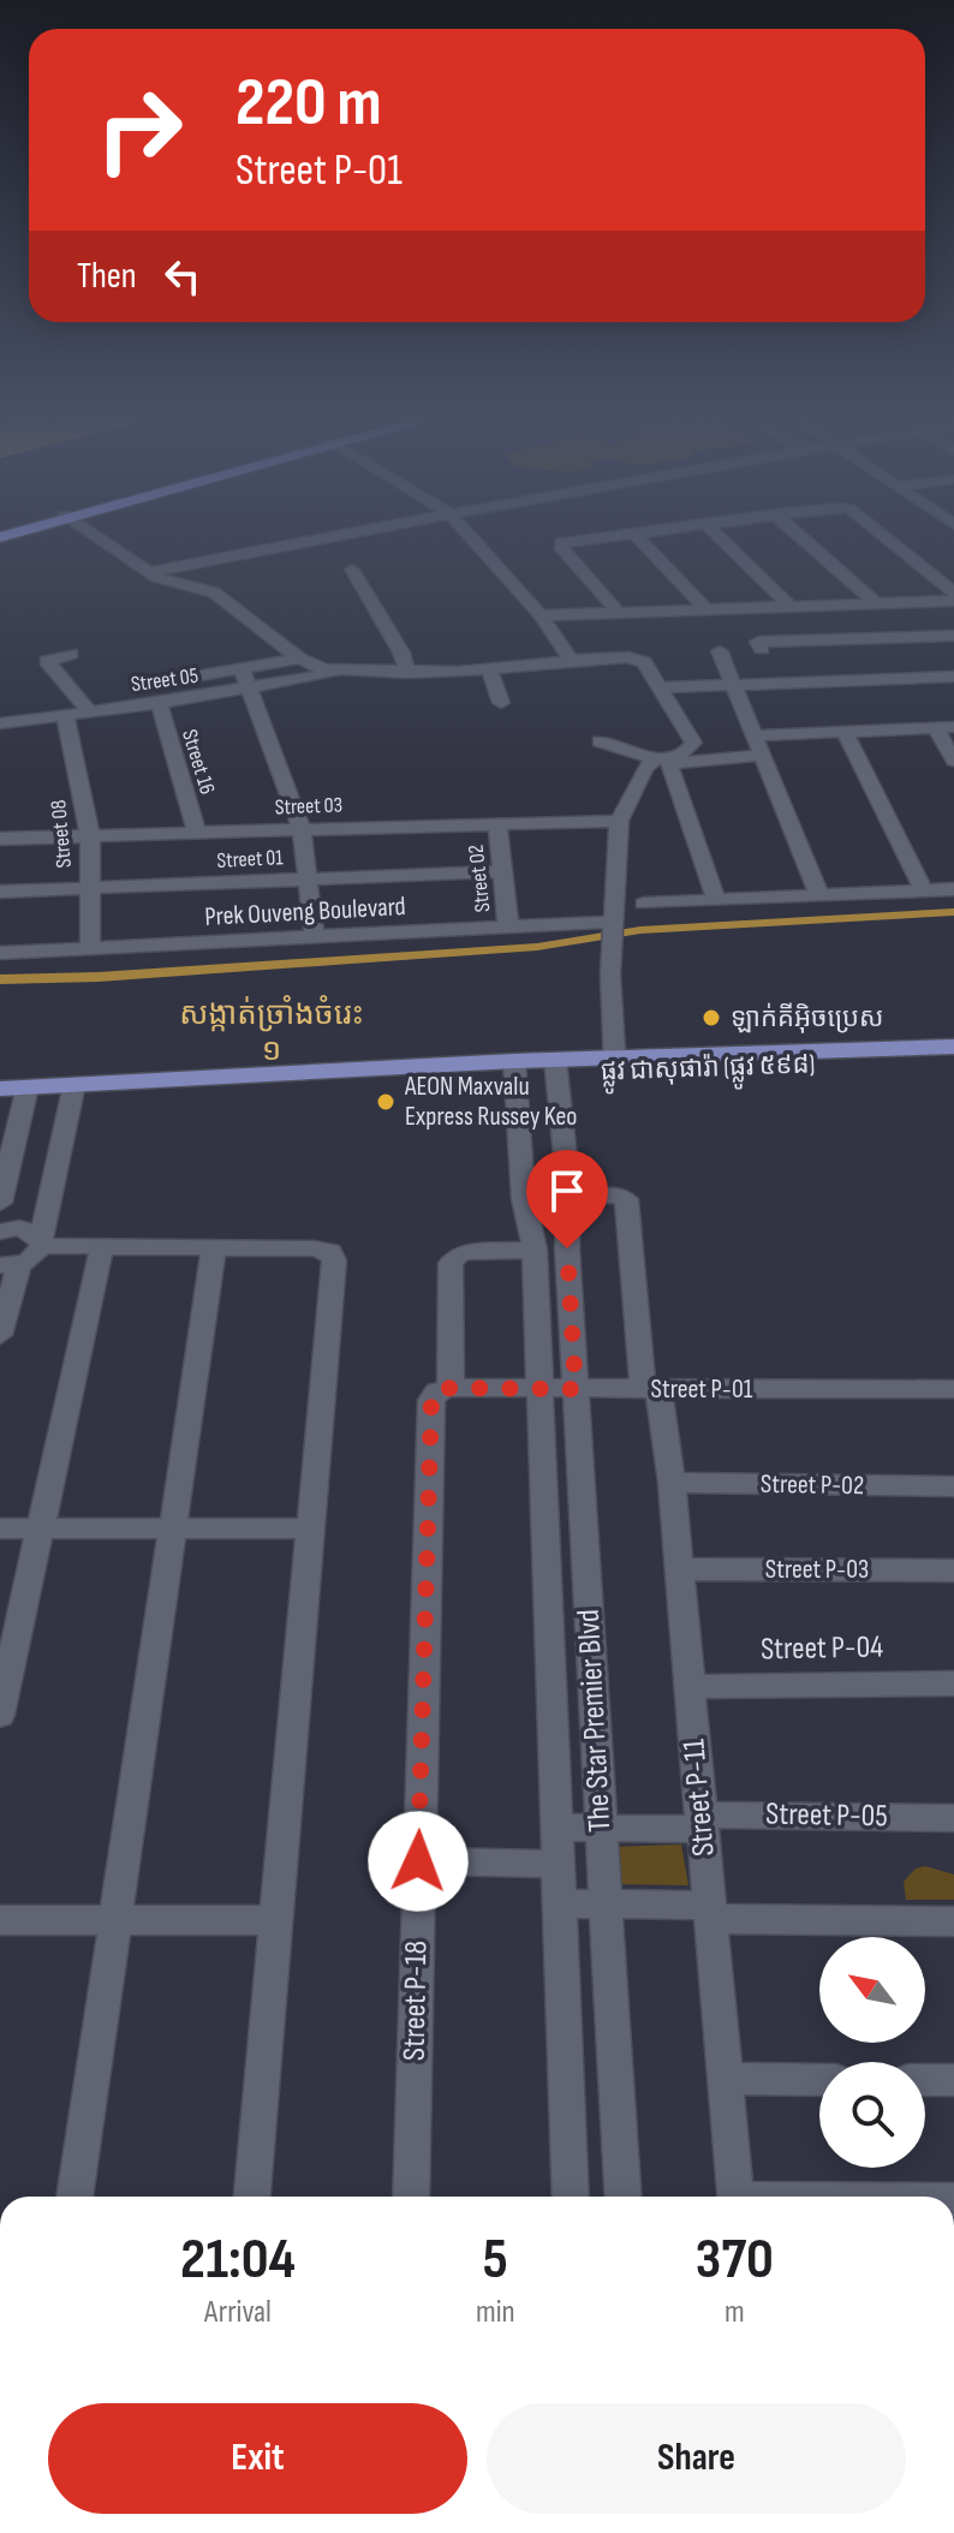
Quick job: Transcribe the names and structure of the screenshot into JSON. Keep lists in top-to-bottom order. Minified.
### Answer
{"streets":{"main road":["ផ្លូវ ជាសុផារ៉ា (ផ្លូវ ៥៩៨)"],"street":["Street 05","Street 16","Street 03","Street 01","Street 02","Prek Ouveng Boulevard","Street P-01","Street P-02","Street P-03","Street P-04","The Star Premier Blvd","Street P-11","Street P-05","Street P-18"]},"crossings":[["Street 05","Street 16"],["Street 16","Street 03"],["Street 03","Street 02"],["Street 01","Street 02"],["Street 02","Prek Ouveng Boulevard"],["ផ្លូវ ជាសុផារ៉ា (ផ្លូវ ៥៩៨)","The Star Premier Blvd"],["Street P-01","The Star Premier Blvd"],["Street P-01","Street P-11"],["Street P-01","Street P-18"],["Street P-02","Street P-11"],["Street P-03","Street P-11"],["Street P-04","Street P-11"],["The Star Premier Blvd","Street P-11"],["The Star Premier Blvd","Street P-05"],["The Star Premier Blvd","Street P-18"],["Street P-11","Street P-05"]],"districts":["សង្កាត់ច្រាំងចំរេះ ១"],"places":["ឡាក់គីអ៊ិចប្រេស","AEON Maxvalu Express Russey Keo"],"north":"top left","page":{"turn":["220 m","Street P-01"],"then":"Then","eta":["21:04","Arrival","5","min","370","m"],"buttons":["Exit","Share"]}}
